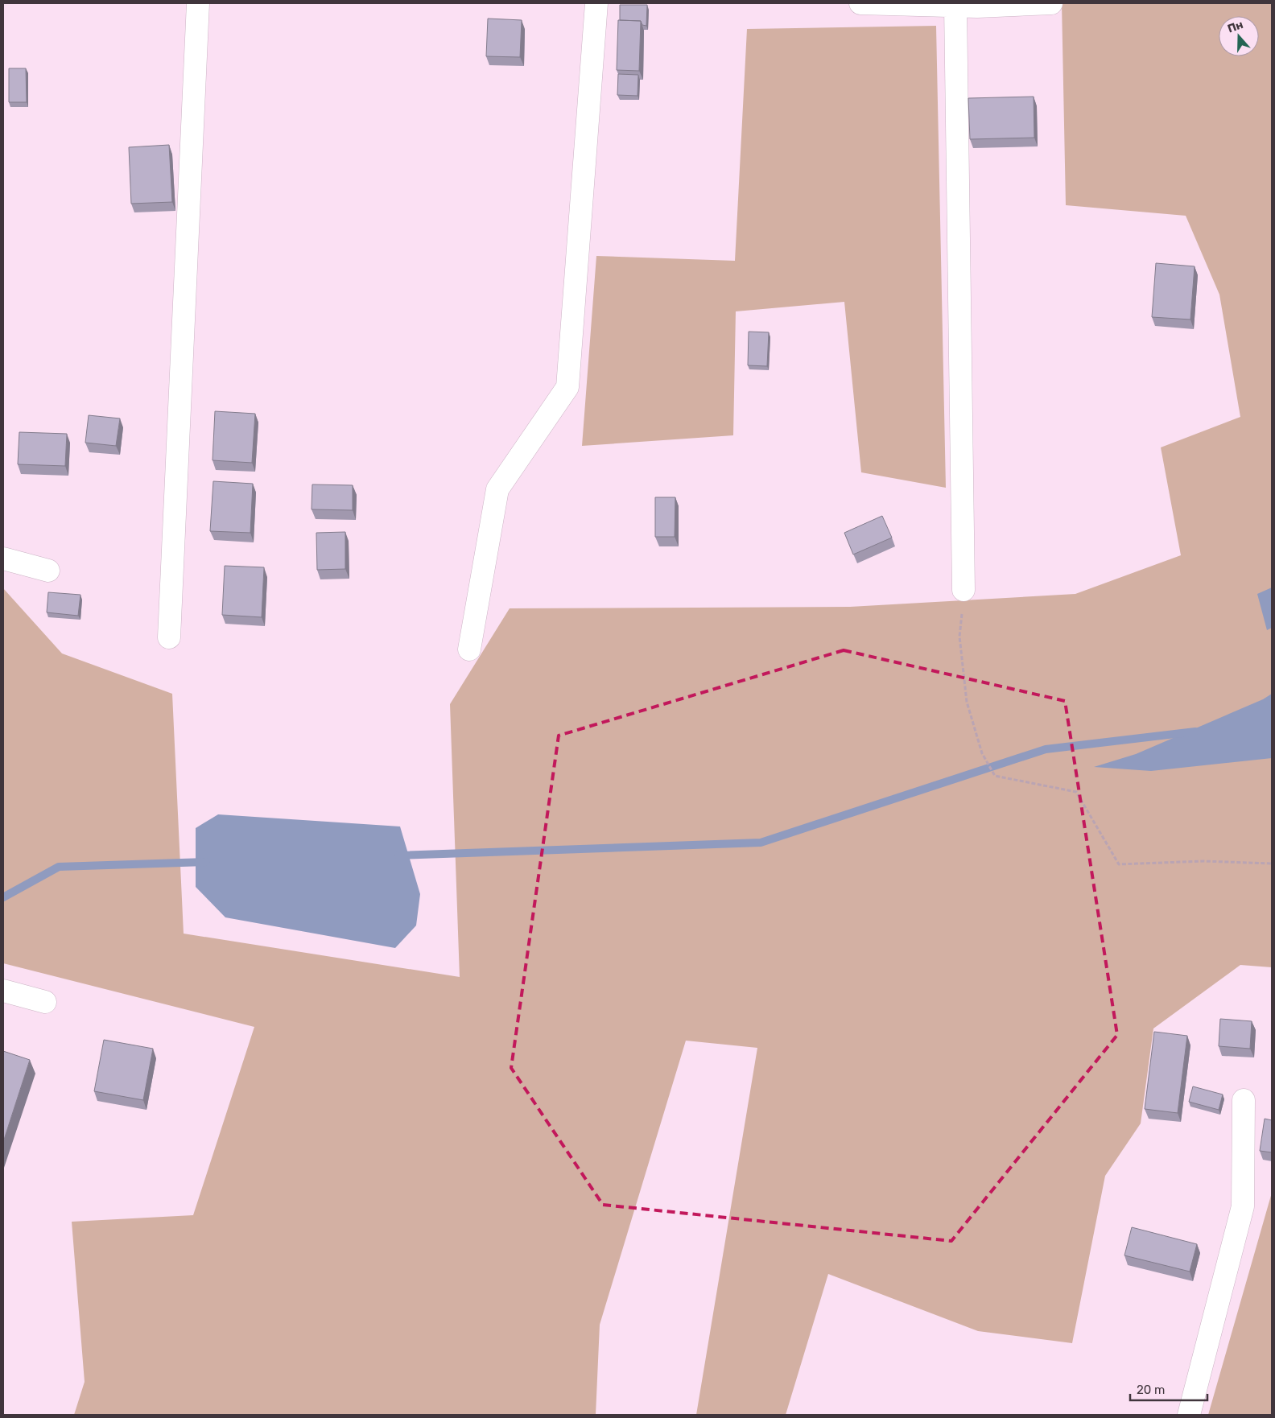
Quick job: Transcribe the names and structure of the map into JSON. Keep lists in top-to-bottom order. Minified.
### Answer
{"scale_bar":"20 m","north":"top"}
